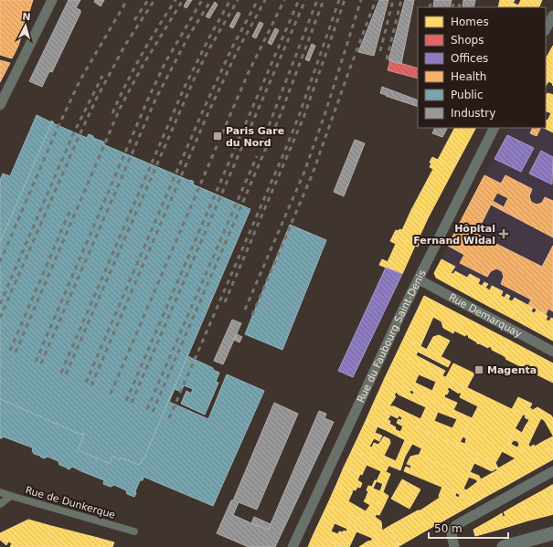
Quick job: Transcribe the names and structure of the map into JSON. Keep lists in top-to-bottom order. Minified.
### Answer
{"streets":{"street":["Rue Demarquay","Rue du Faubourg Saint-Denis","Rue de Dunkerque"]},"crossings":[["Rue Demarquay","Rue du Faubourg Saint-Denis"]],"places":{"transit":["Paris Gare du Nord","Magenta"],"health":["Hôpital Fernand Widal"]},"legend":["Homes","Shops","Offices","Health","Public","Industry"],"scale_bar":"50 m","north":"top"}
